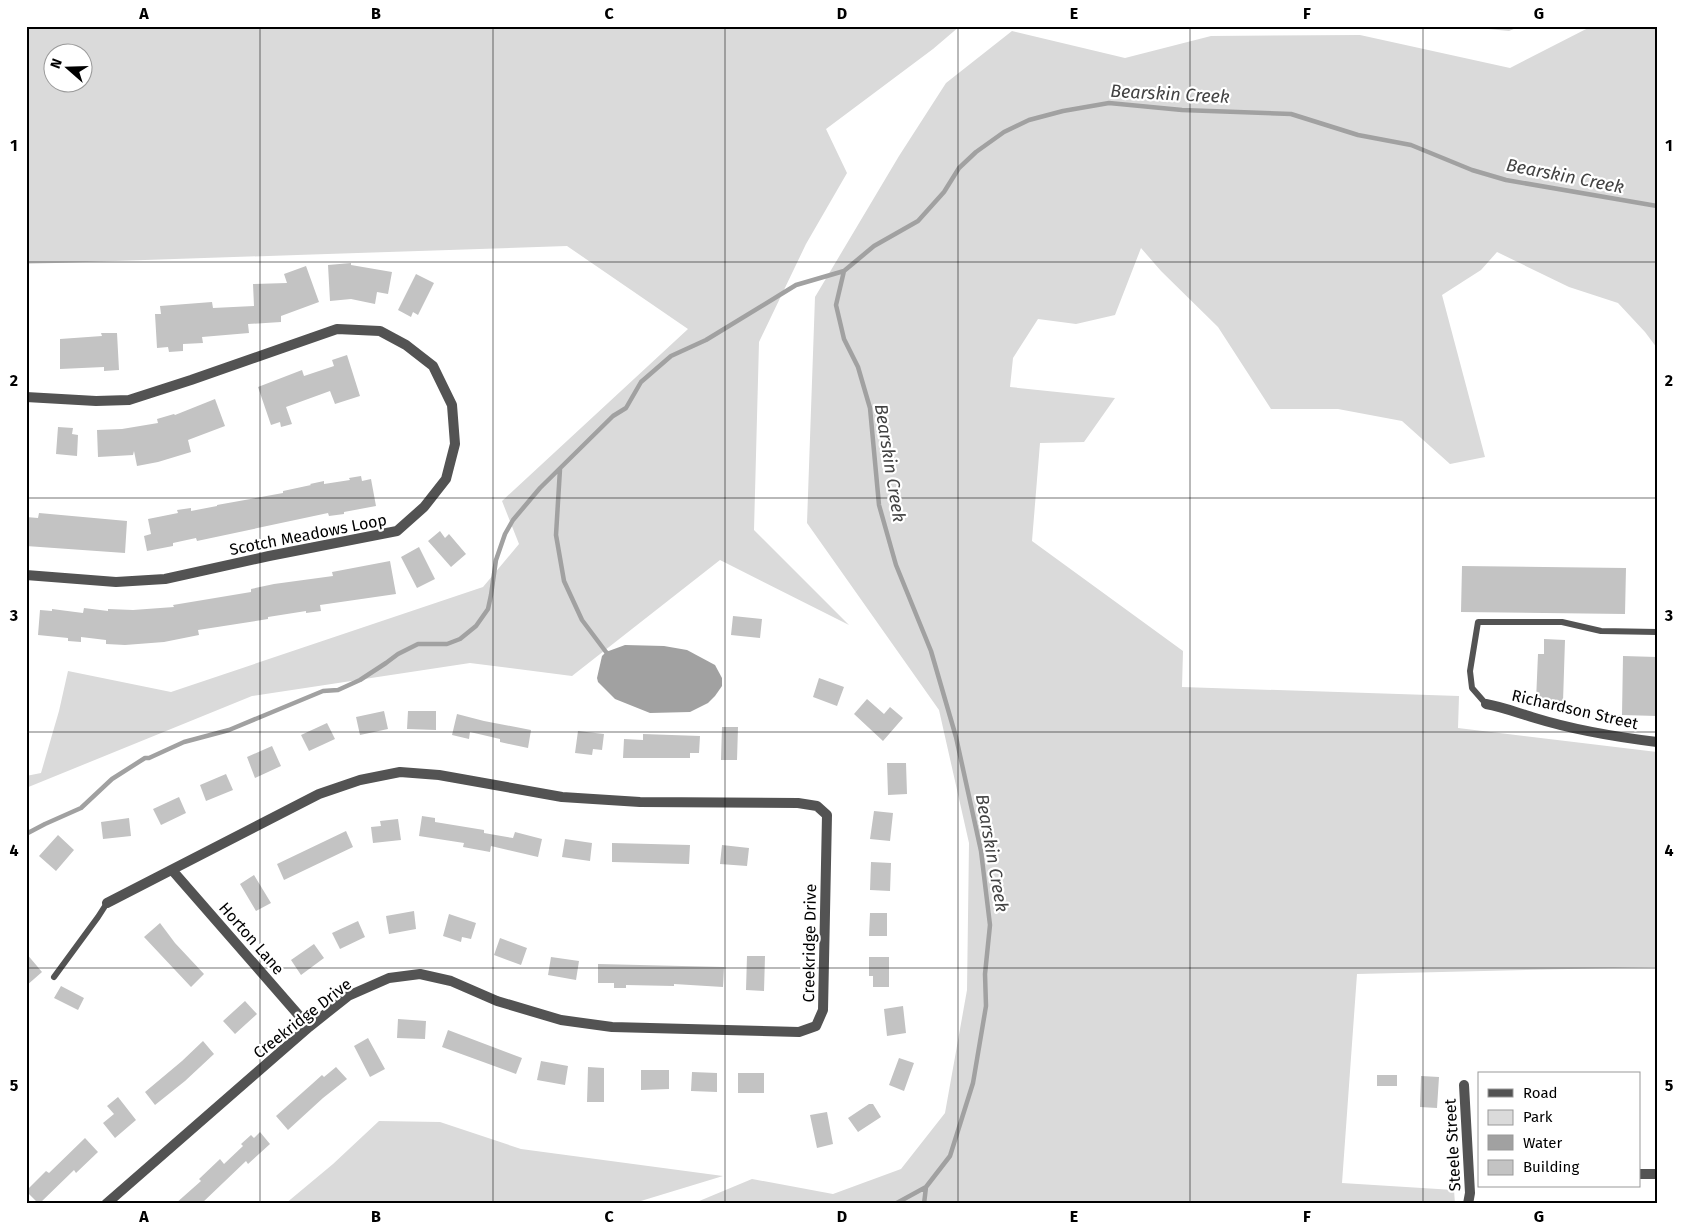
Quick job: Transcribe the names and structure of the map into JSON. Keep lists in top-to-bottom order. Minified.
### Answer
{"streets":{"street":["Scotch Meadows Loop","Richardson Street","Horton Lane","Creekridge Drive","Steele Street"]},"crossings":[["Horton Lane","Creekridge Drive"]],"water":["Bearskin Creek"],"legend":["Road","Park","Water","Building"],"north":"left","grid":{"columns":["A","B","C","D","E","F","G"],"rows":["1","2","3","4","5"]}}
